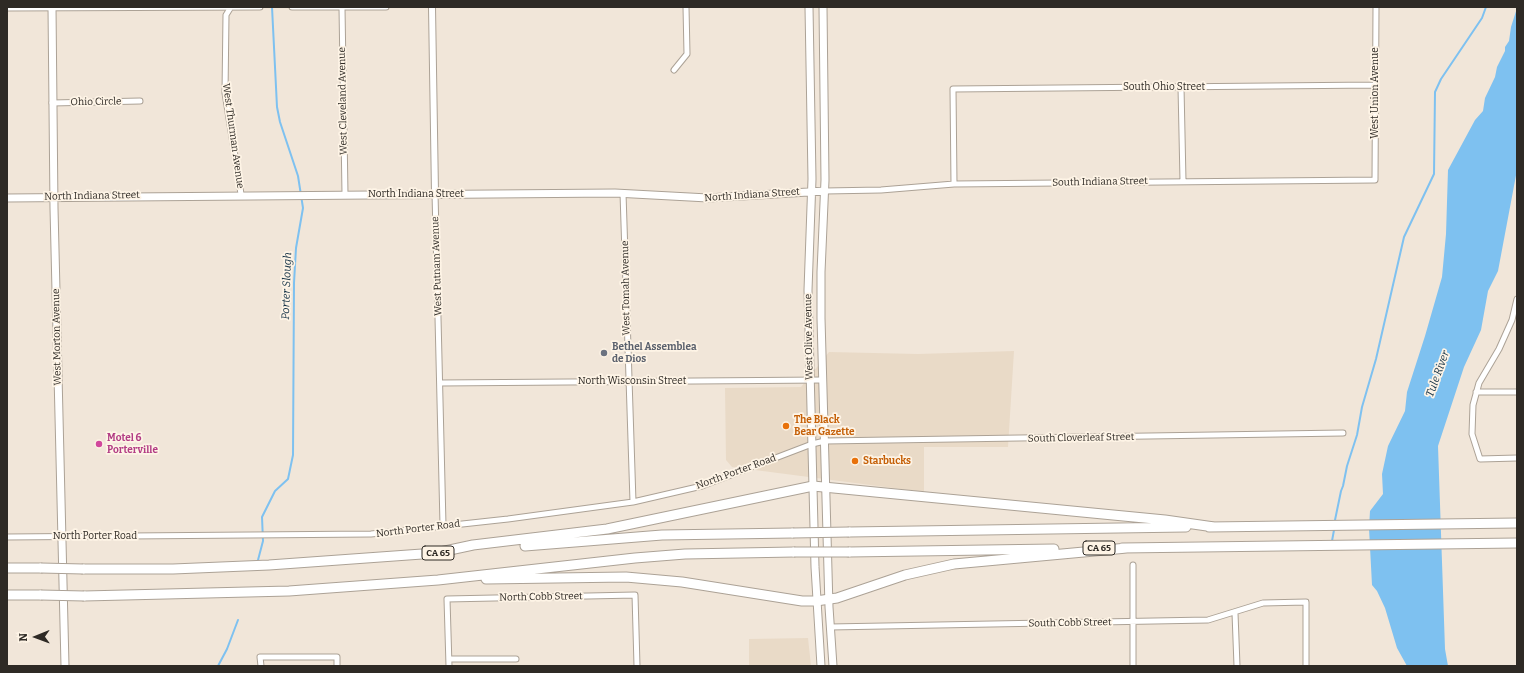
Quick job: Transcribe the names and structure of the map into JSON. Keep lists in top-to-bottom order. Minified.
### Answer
{"streets":{"highway":["CA 65"],"main road":["North Indiana Street","West Morton Avenue","West Olive Avenue"],"street":["South Ohio Street","West Union Avenue","West Cleveland Avenue","Ohio Circle","West Thurman Avenue","South Indiana Street","West Putnam Avenue","West Tomah Avenue","North Wisconsin Street","South Cloverleaf Street","North Porter Road","North Cobb Street","South Cobb Street"]},"crossings":[["South Ohio Street","West Union Avenue"],["South Ohio Street","South Indiana Street"],["West Union Avenue","South Indiana Street"],["West Cleveland Avenue","North Indiana Street"],["Ohio Circle","West Morton Avenue"],["West Thurman Avenue","North Indiana Street"],["South Indiana Street","North Indiana Street"],["South Indiana Street","West Olive Avenue"],["North Indiana Street","West Putnam Avenue"],["North Indiana Street","West Tomah Avenue"],["North Indiana Street","West Morton Avenue"],["North Indiana Street","West Olive Avenue"],["West Putnam Avenue","North Wisconsin Street"],["West Putnam Avenue","North Porter Road"],["West Tomah Avenue","North Wisconsin Street"],["West Tomah Avenue","North Porter Road"],["West Morton Avenue","North Porter Road"],["West Olive Avenue","North Wisconsin Street"],["West Olive Avenue","South Cloverleaf Street"],["West Olive Avenue","North Porter Road"],["West Olive Avenue","South Cobb Street"],["South Cloverleaf Street","North Porter Road"]],"water":["Porter Slough","Tule River"],"places":["Bethel Assemblea de Dios","The Black Bear Gazette","Motel 6 Porterville","Starbucks"],"north":"left"}
